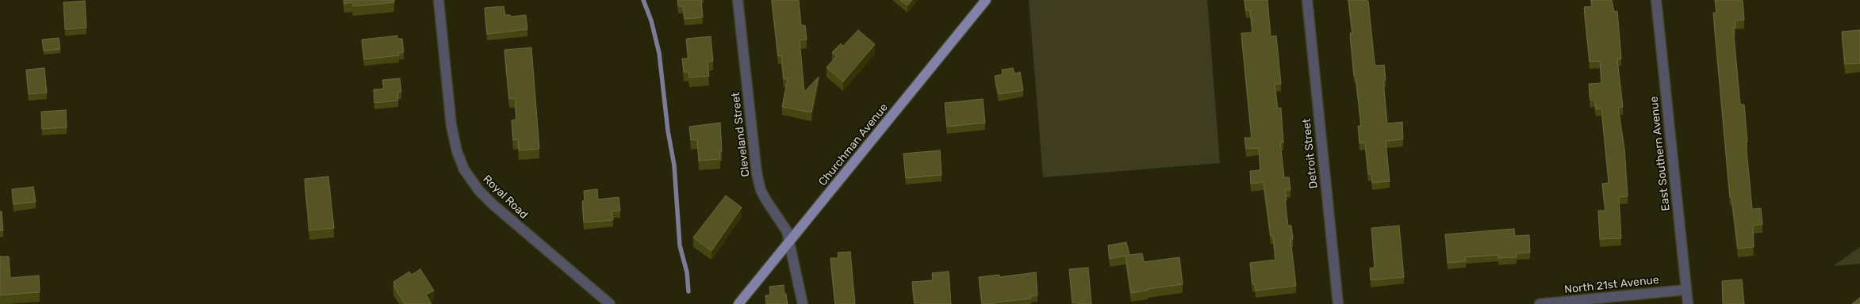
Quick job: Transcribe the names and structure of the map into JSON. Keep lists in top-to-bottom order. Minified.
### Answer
{"streets":{"main road":["Churchman Avenue"],"street":["Cleveland Street","Detroit Street","East Southern Avenue","Royal Road","North 21st Avenue"]},"crossings":[["Cleveland Street","Churchman Avenue"],["East Southern Avenue","North 21st Avenue"]]}
